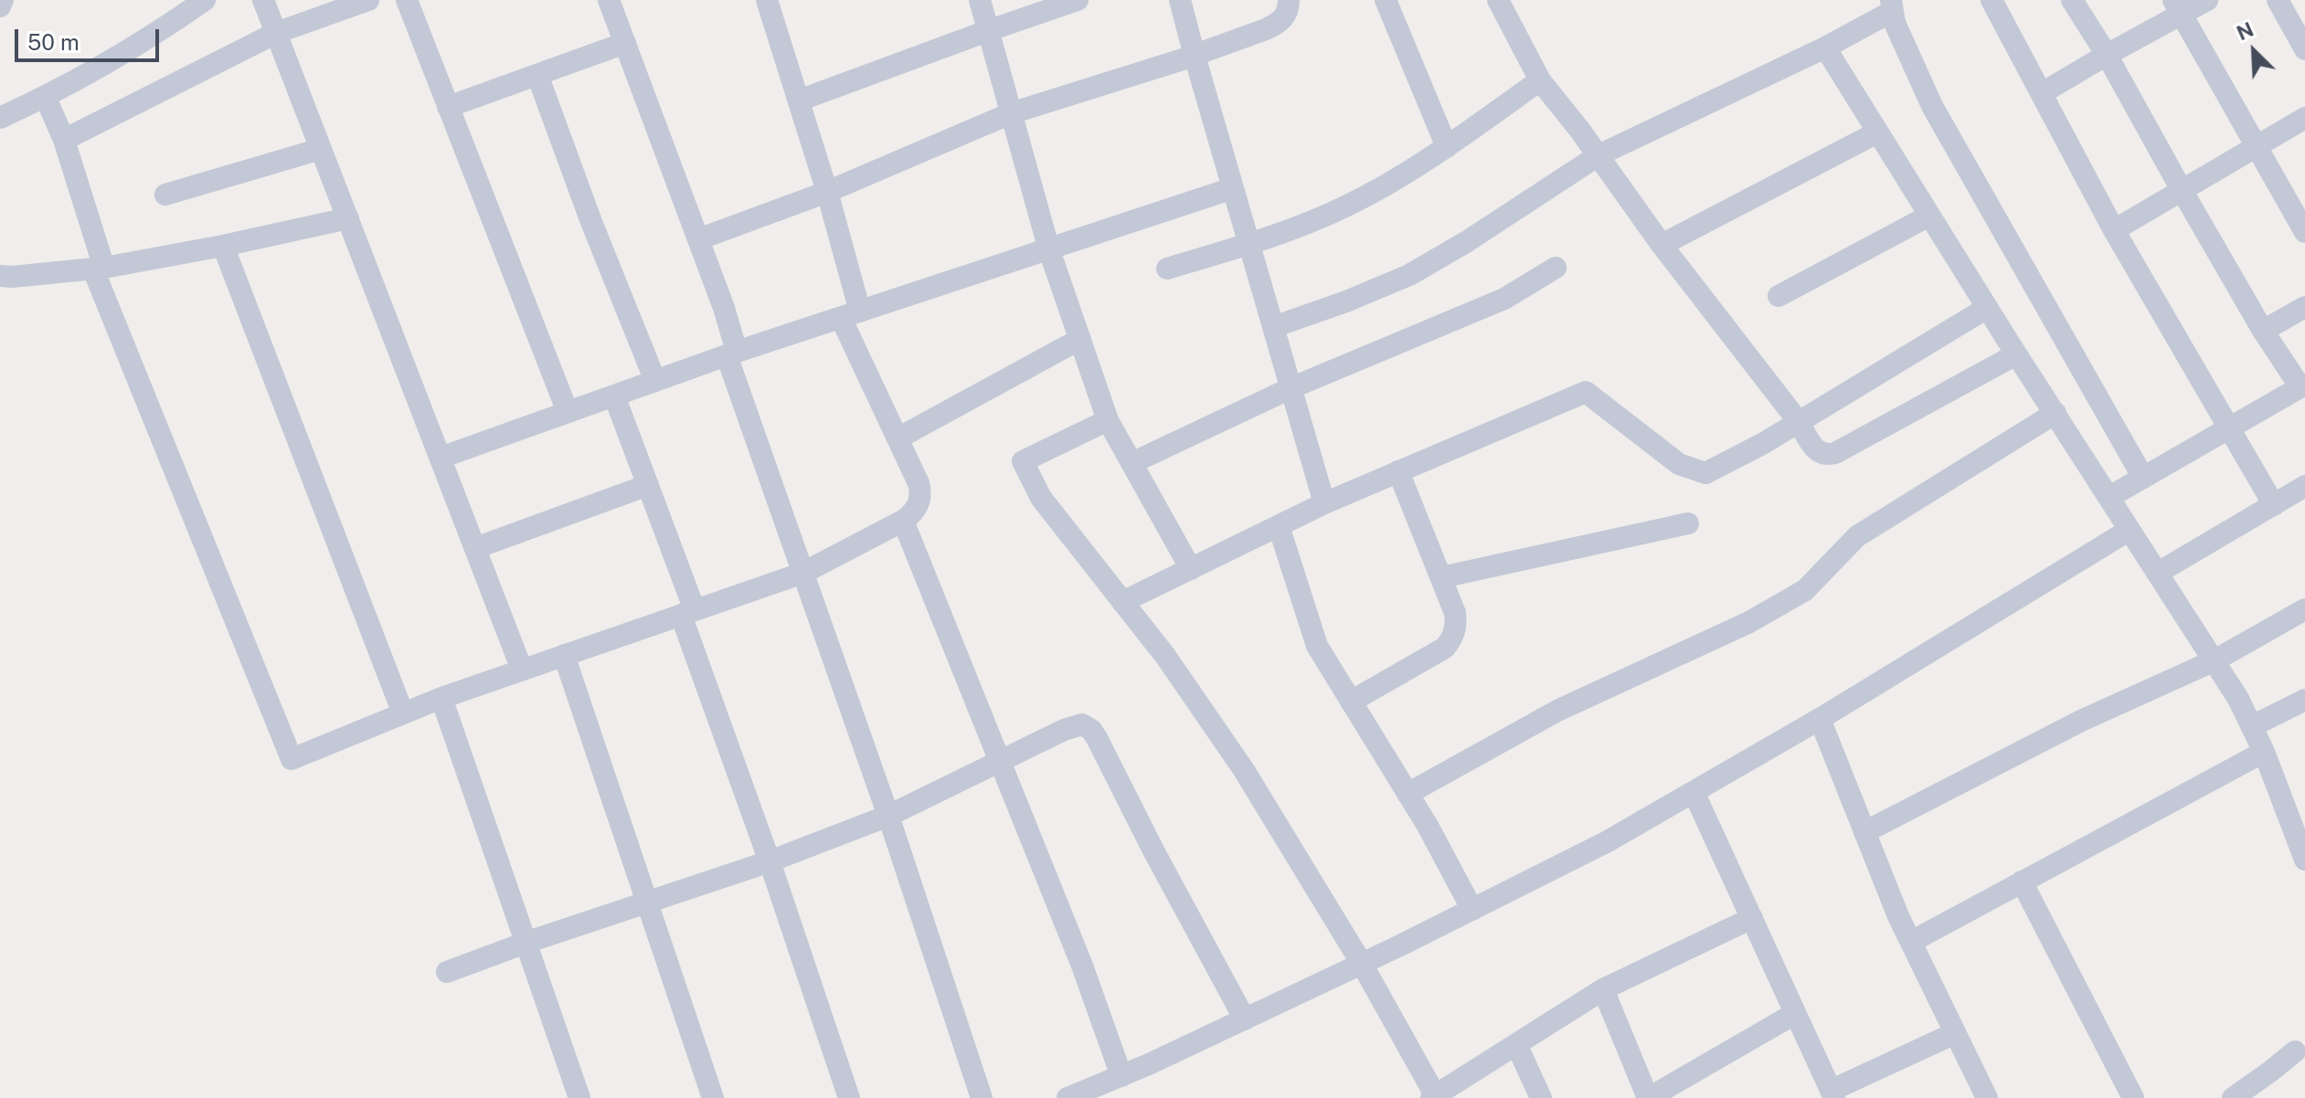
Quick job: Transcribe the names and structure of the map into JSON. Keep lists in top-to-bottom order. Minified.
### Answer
{"scale_bar":"50 m","north":"top left"}
